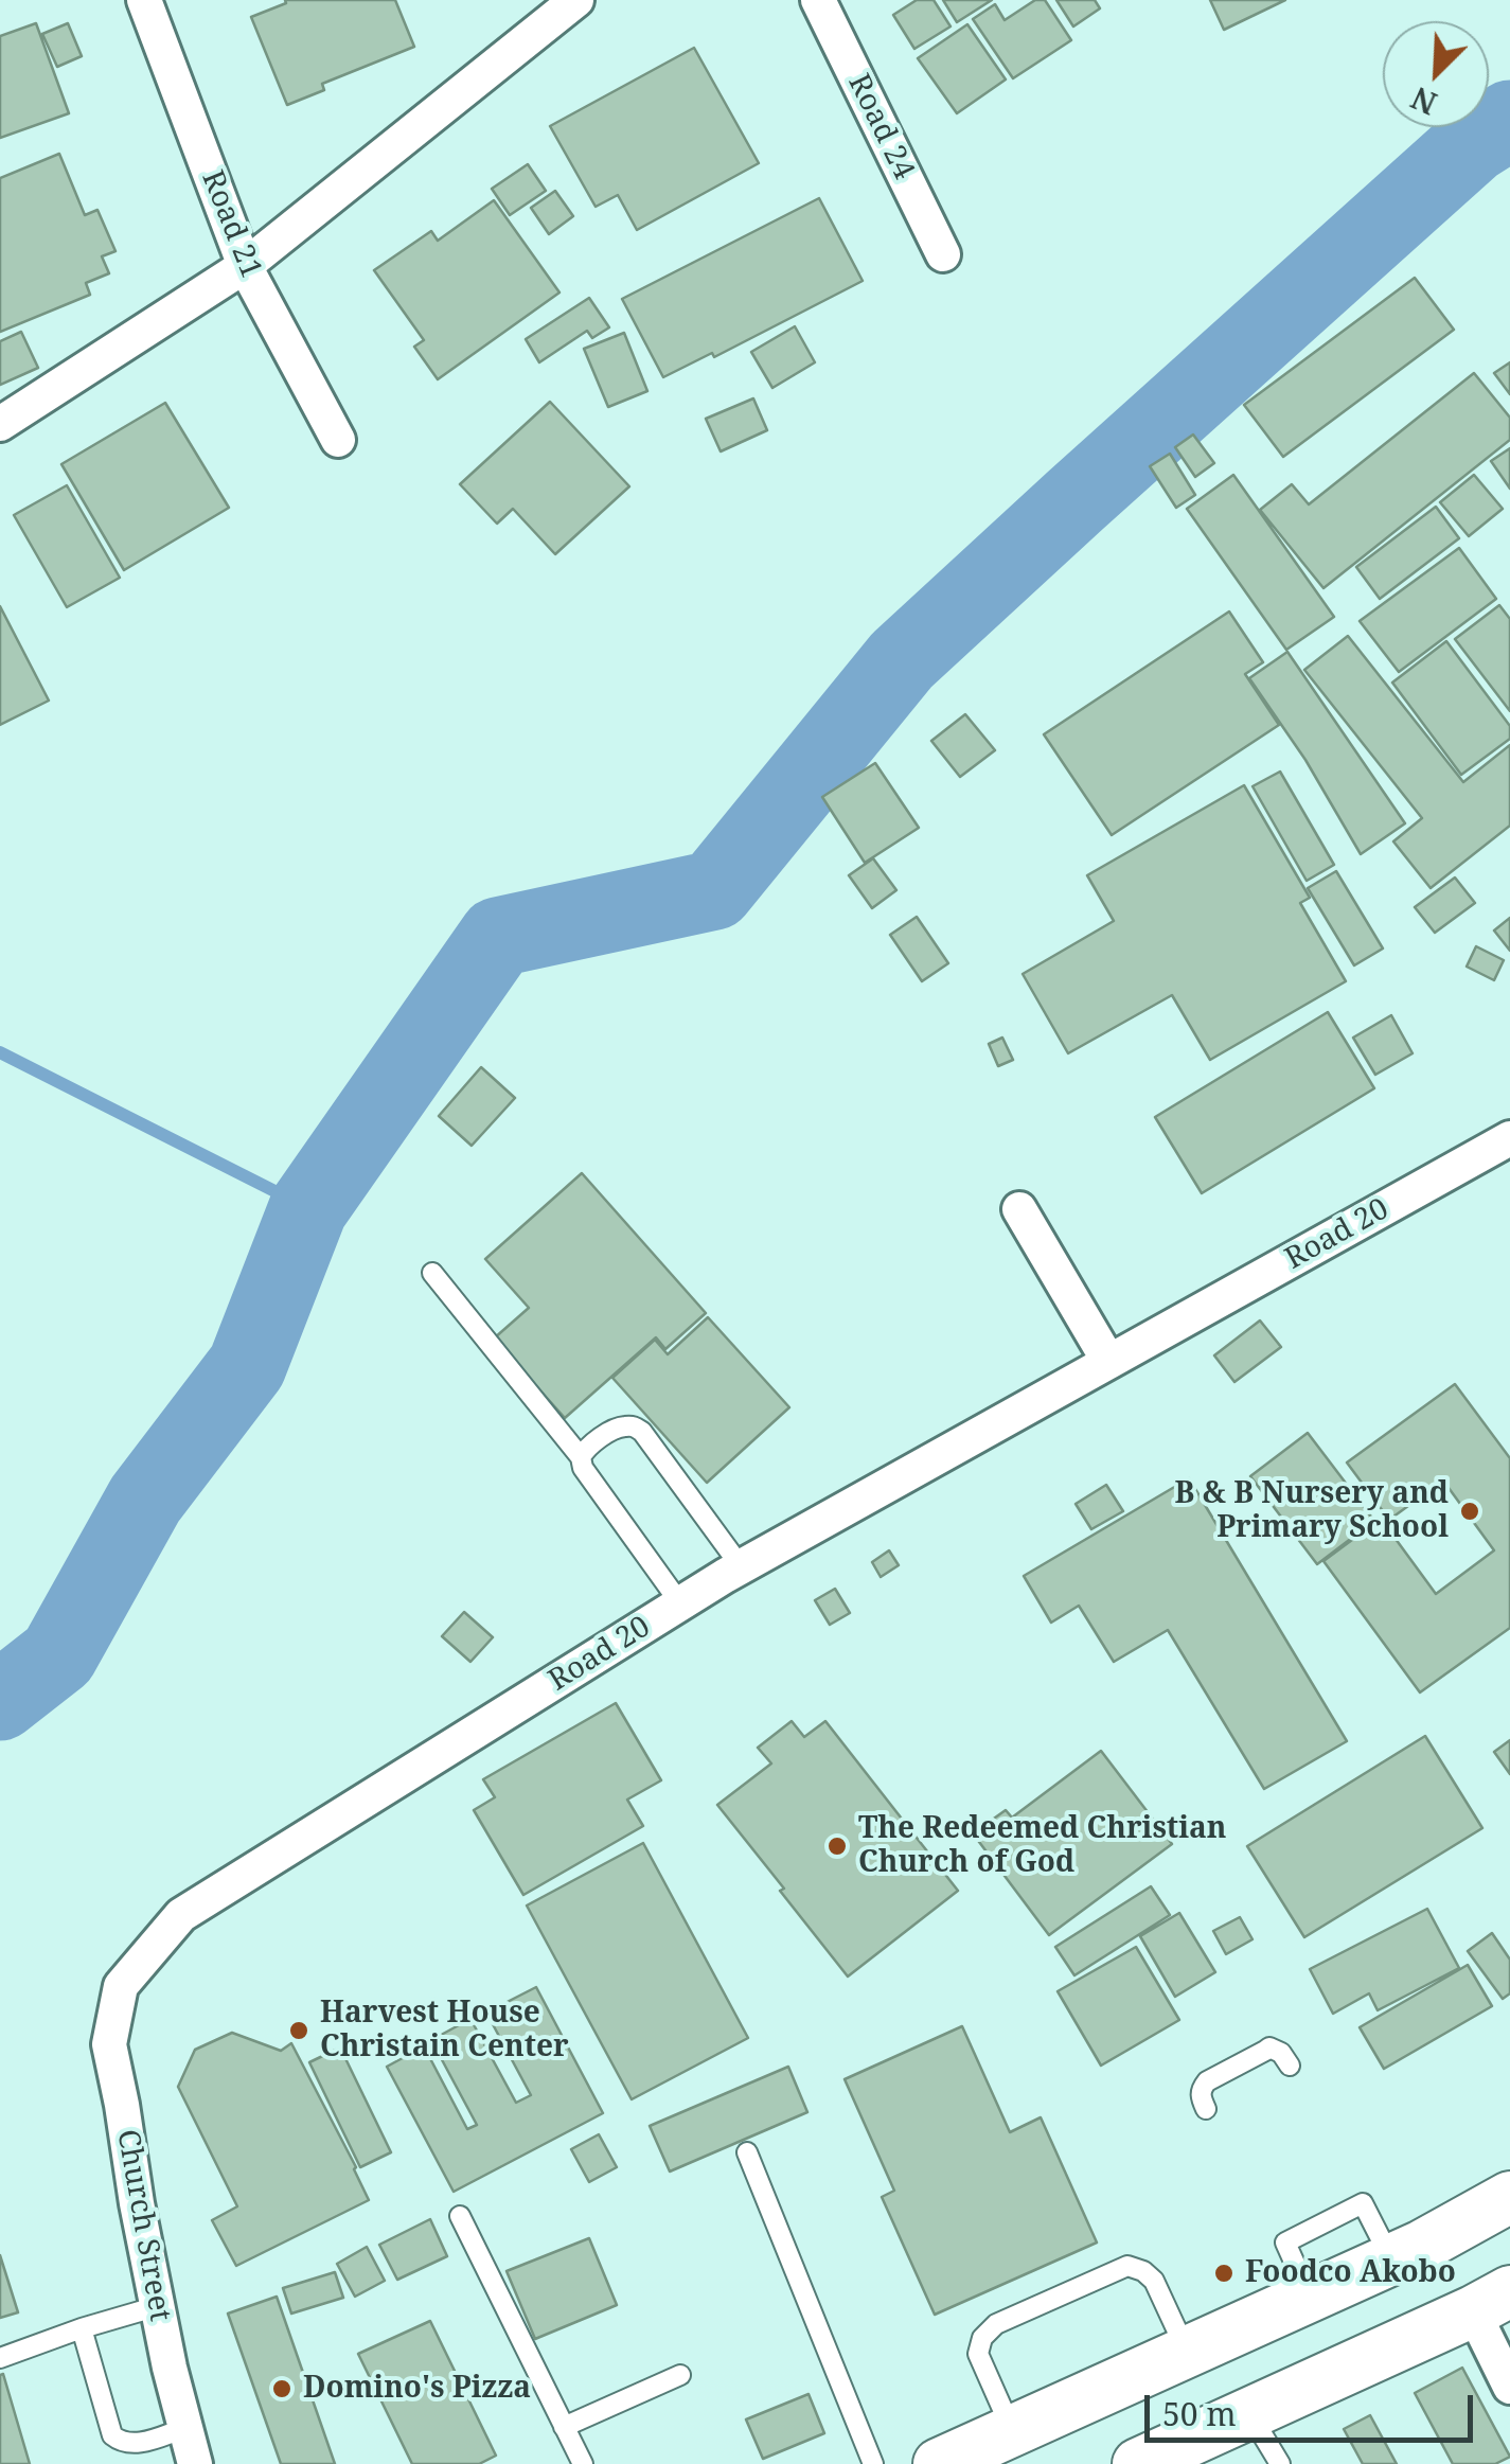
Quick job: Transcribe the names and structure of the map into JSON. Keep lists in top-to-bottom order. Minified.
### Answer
{"streets":{"street":["Road 24","Road 21","Road 20","Church Street"]},"crossings":[["Road 20","Church Street"]],"places":["B & B Nursery and Primary School","The Redeemed Christian Church of God","Harvest House Christain Center","Foodco Akobo","Domino's Pizza"],"scale_bar":"50 m","north":"bottom left"}
